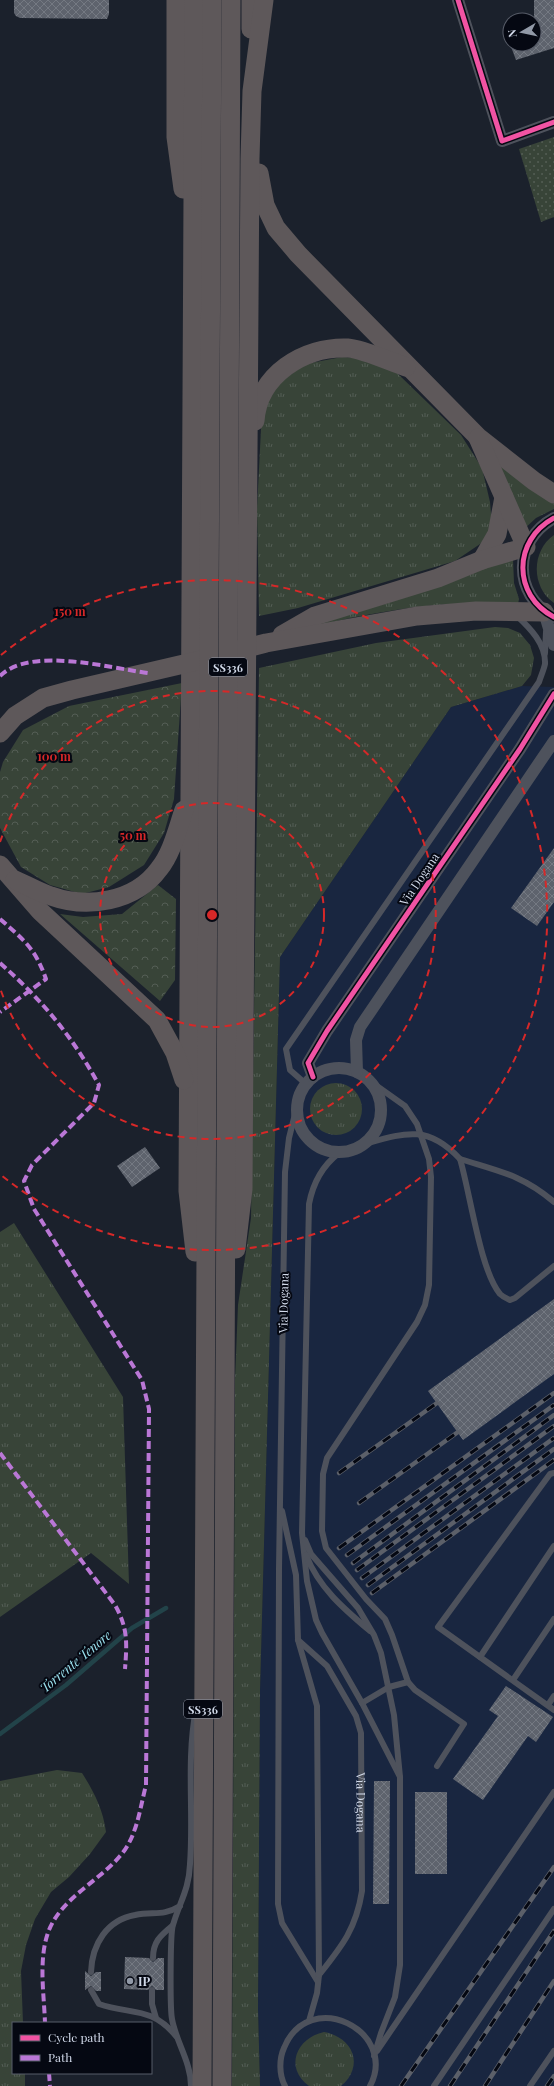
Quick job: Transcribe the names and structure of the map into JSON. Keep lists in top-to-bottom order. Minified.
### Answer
{"streets":{"highway":["SS336"],"street":["Via Dogana"]},"water":["Torrente Tenore"],"places":["IP"],"legend":["Cycle path","Path"],"north":"left","rings":["150 m","100 m","50 m"]}
